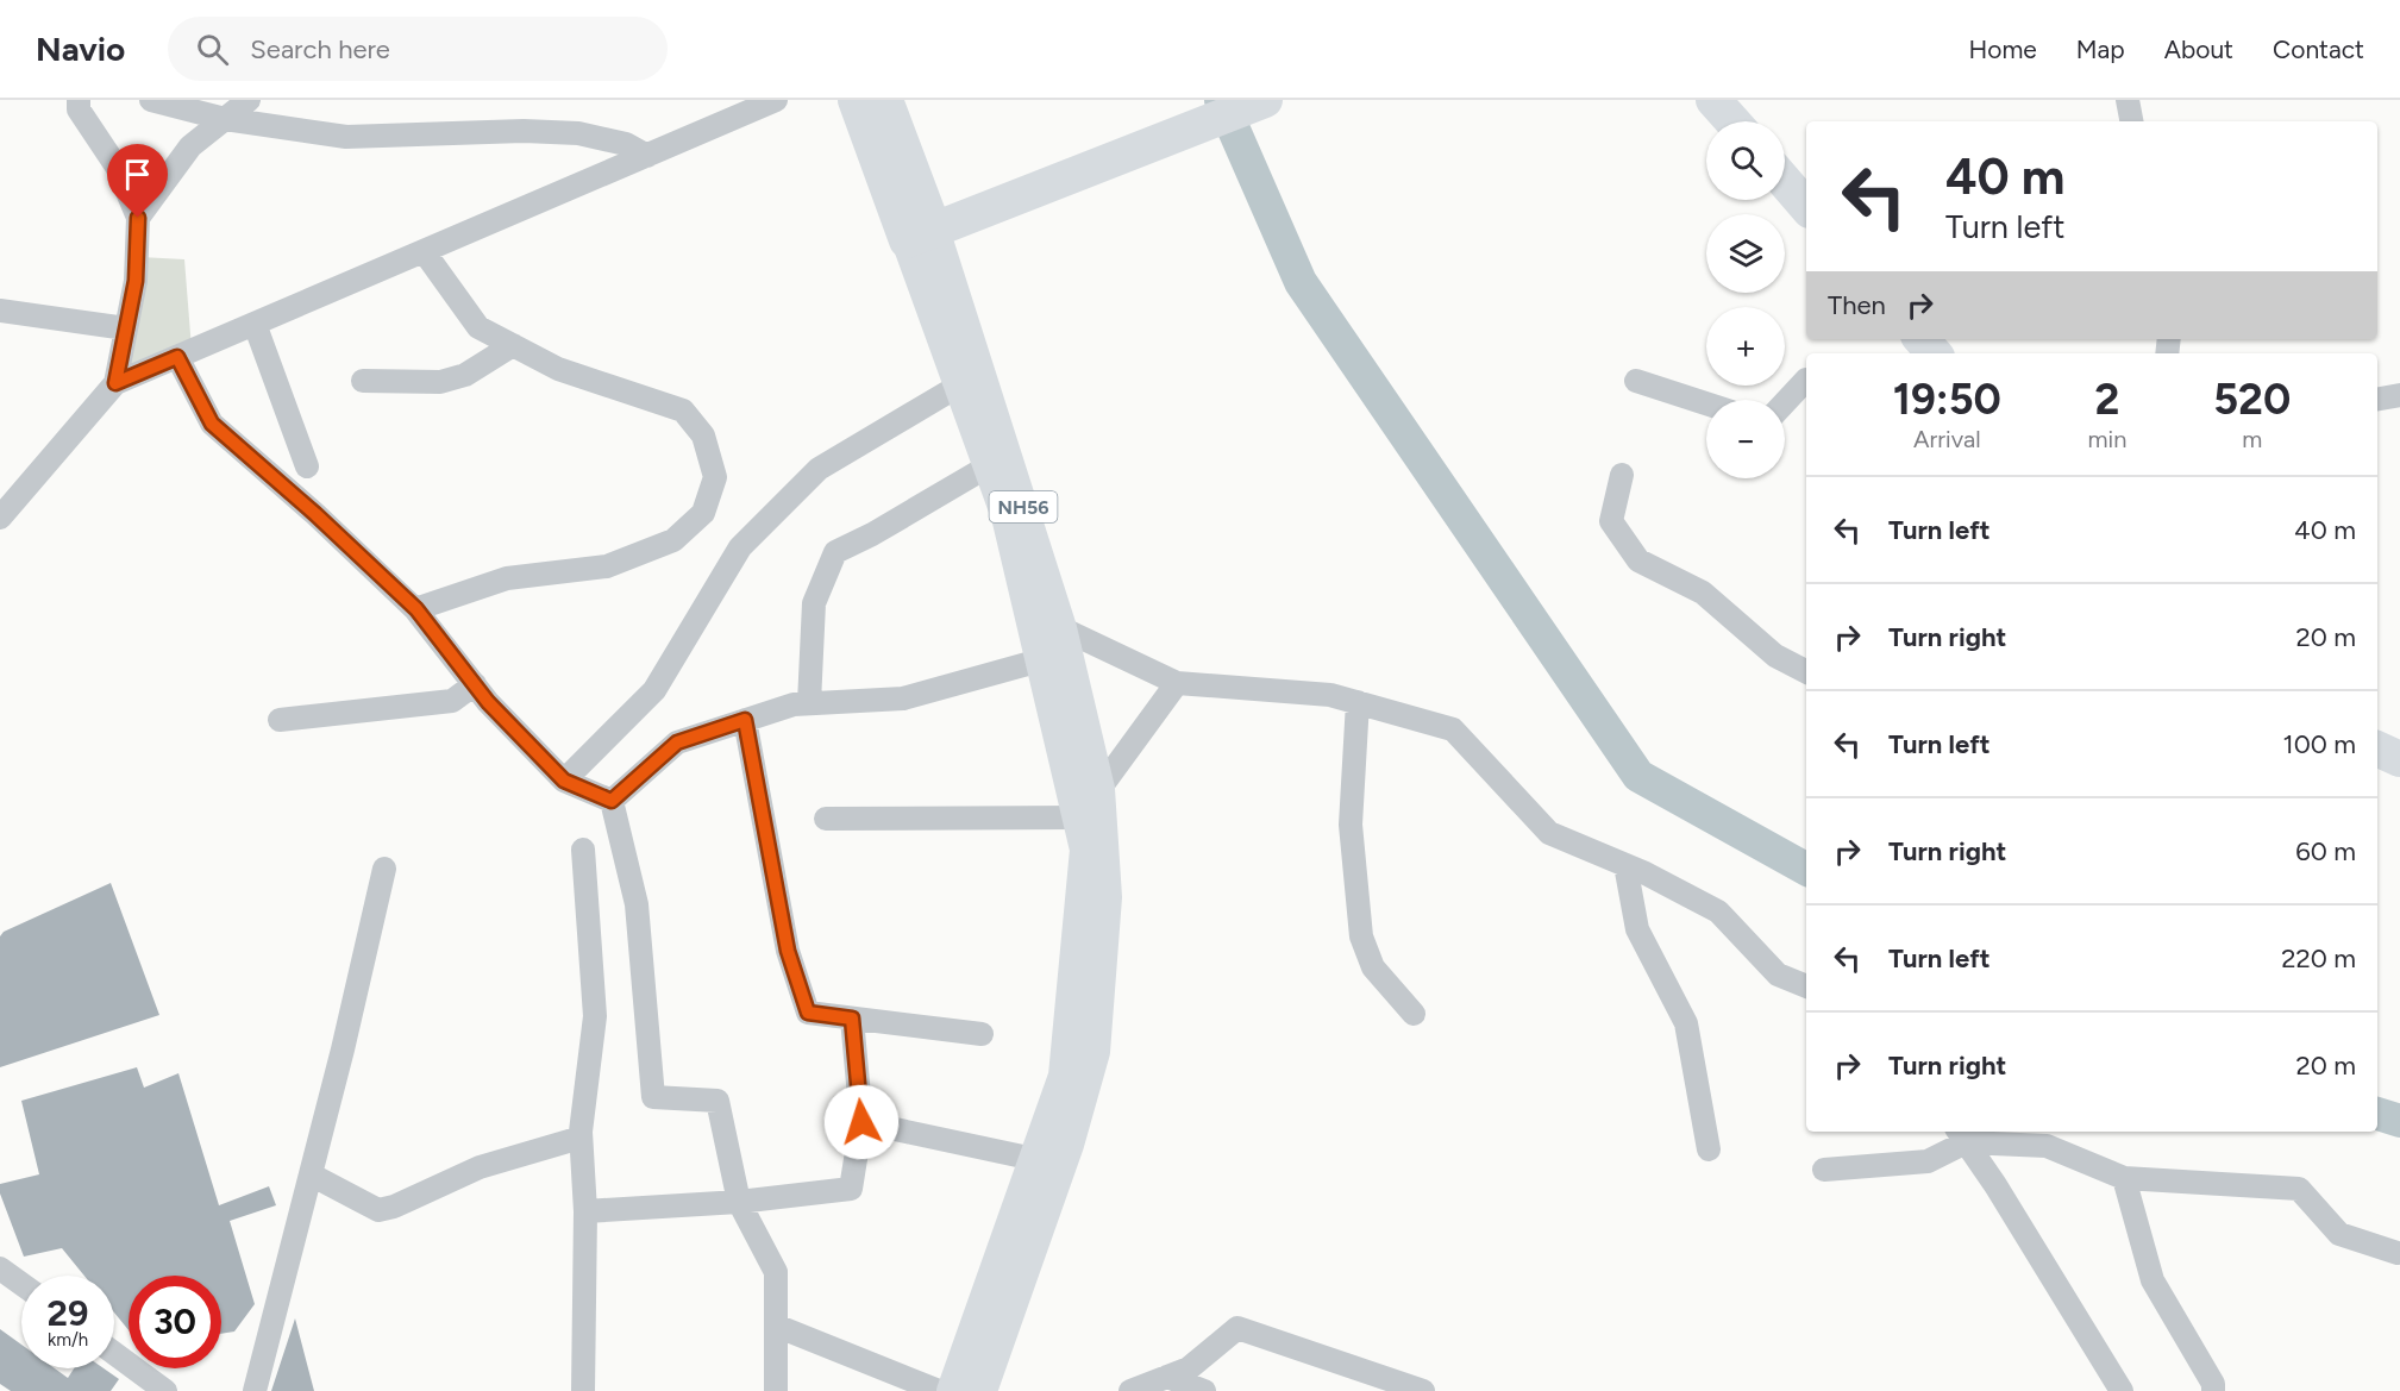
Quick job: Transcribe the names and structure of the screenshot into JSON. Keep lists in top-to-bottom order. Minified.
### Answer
{"streets":{"highway":["NH56"]},"page":{"header":"Navio","search":"Search here","nav":["Home","Map","About","Contact"],"map_buttons":["+","−"],"turn":["40 m","Turn left"],"then":"Then","eta":["19:50","Arrival","2","min","520","m"],"list":[{"name":"Turn left","value":"40 m"},{"name":"Turn right","value":"20 m"},{"name":"Turn left","value":"100 m"},{"name":"Turn right","value":"60 m"},{"name":"Turn left","value":"220 m"},{"name":"Turn right","value":"20 m"}],"speed":"29 km/h","limit":"30"}}
